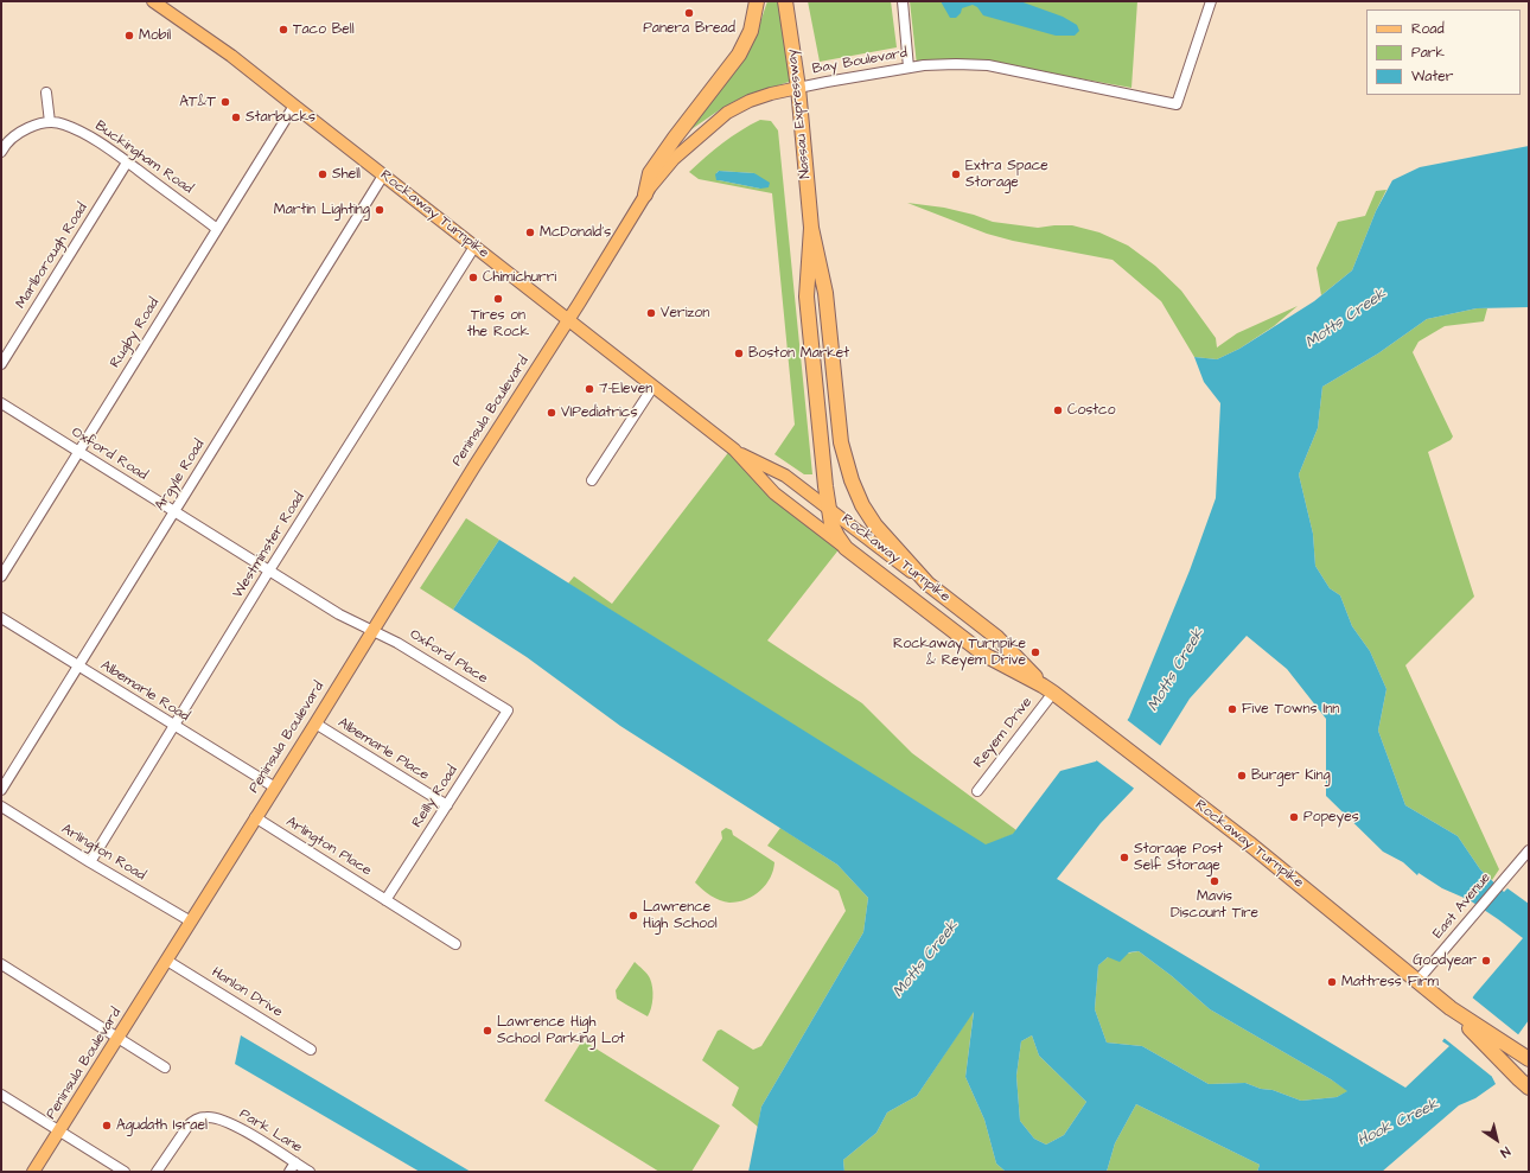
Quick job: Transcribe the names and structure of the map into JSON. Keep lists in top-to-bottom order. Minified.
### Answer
{"streets":{"highway":["Nassau Expressway","Rockaway Turnpike"],"main road":["Bay Boulevard","Peninsula Boulevard"],"street":["Buckingham Road","Marlborough Road","Rugby Road","Oxford Road","Argyle Road","Westminster Road","Oxford Place","Albemarle Road","Reyem Drive","Albemarle Place","Reilly Road","Arlington Place","Arlington Road","East Avenue","Hanlon Drive","Park Lane"]},"crossings":[["Bay Boulevard","Nassau Expressway"],["Bay Boulevard","Rockaway Turnpike"],["Bay Boulevard","Peninsula Boulevard"],["Nassau Expressway","Rockaway Turnpike"],["Buckingham Road","Marlborough Road"],["Buckingham Road","Rugby Road"],["Rockaway Turnpike","Rugby Road"],["Rockaway Turnpike","Peninsula Boulevard"],["Rockaway Turnpike","Argyle Road"],["Rockaway Turnpike","Westminster Road"],["Rockaway Turnpike","Reyem Drive"],["Rockaway Turnpike","East Avenue"],["Rugby Road","Oxford Road"],["Peninsula Boulevard","Oxford Road"],["Peninsula Boulevard","Oxford Place"],["Peninsula Boulevard","Albemarle Road"],["Peninsula Boulevard","Albemarle Place"],["Peninsula Boulevard","Arlington Place"],["Peninsula Boulevard","Arlington Road"],["Peninsula Boulevard","Hanlon Drive"],["Oxford Road","Argyle Road"],["Oxford Road","Westminster Road"],["Oxford Road","Oxford Place"],["Argyle Road","Albemarle Road"],["Westminster Road","Albemarle Road"],["Westminster Road","Arlington Road"],["Oxford Place","Reilly Road"],["Albemarle Place","Reilly Road"],["Reilly Road","Arlington Place"]],"water":["Motts Creek","Hook Creek"],"places":["Panera Bread","Taco Bell","Mobil","AT&T","Starbucks","Shell","Extra Space Storage","Martin Lighting","McDonald's","Chimichurri","Tires on the Rock","Verizon","Boston Market","7-Eleven","Costco","VIPediatrics","Rockaway Turnpike & Reyem Drive","Five Towns Inn","Burger King","Popeyes","Storage Post Self Storage","Mavis Discount Tire","Lawrence High School","Goodyear","Mattress Firm","Lawrence High School Parking Lot","Agudath Israel"],"legend":["Road","Park","Water"],"north":"bottom right"}
